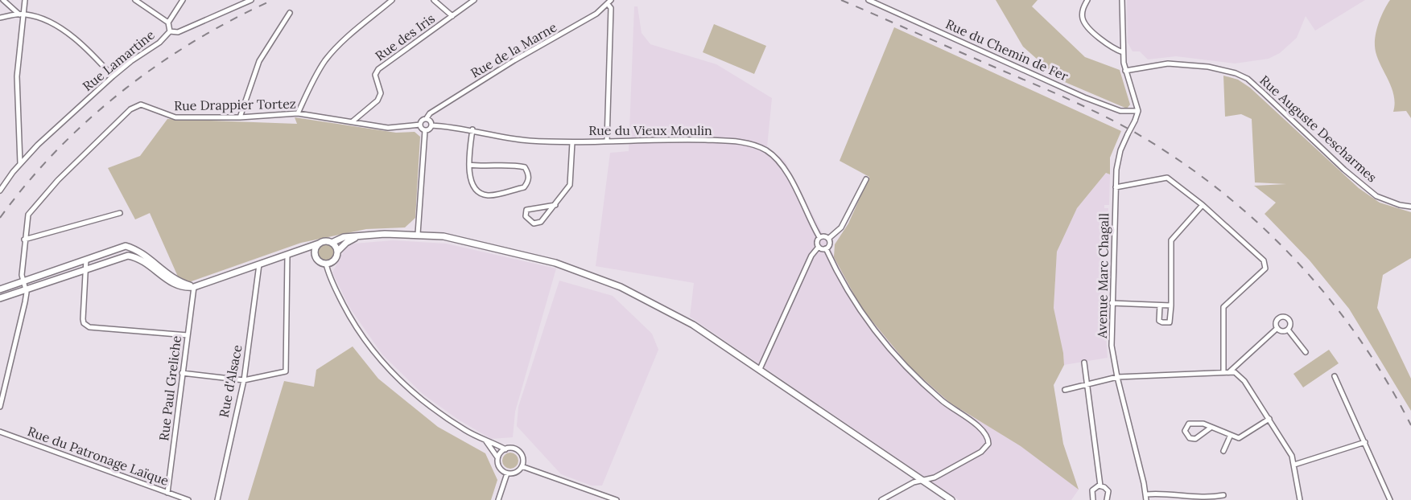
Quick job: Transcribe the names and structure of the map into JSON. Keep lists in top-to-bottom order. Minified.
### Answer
{"streets":{"street":["Rue des Iris","Rue de la Marne","Rue du Chemin de Fer","Rue Lamartine","Rue Drappier Tortez","Rue Auguste Descharmes","Rue du Vieux Moulin","Avenue Marc Chagall","Rue d'Alsace","Rue Paul Greliche","Rue du Patronage Laïque"]},"crossings":[["Rue des Iris","Rue Drappier Tortez"],["Rue de la Marne","Rue Drappier Tortez"],["Rue de la Marne","Rue du Vieux Moulin"],["Rue du Chemin de Fer","Avenue Marc Chagall"],["Rue Drappier Tortez","Rue du Vieux Moulin"],["Rue Paul Greliche","Rue du Patronage Laïque"]]}
